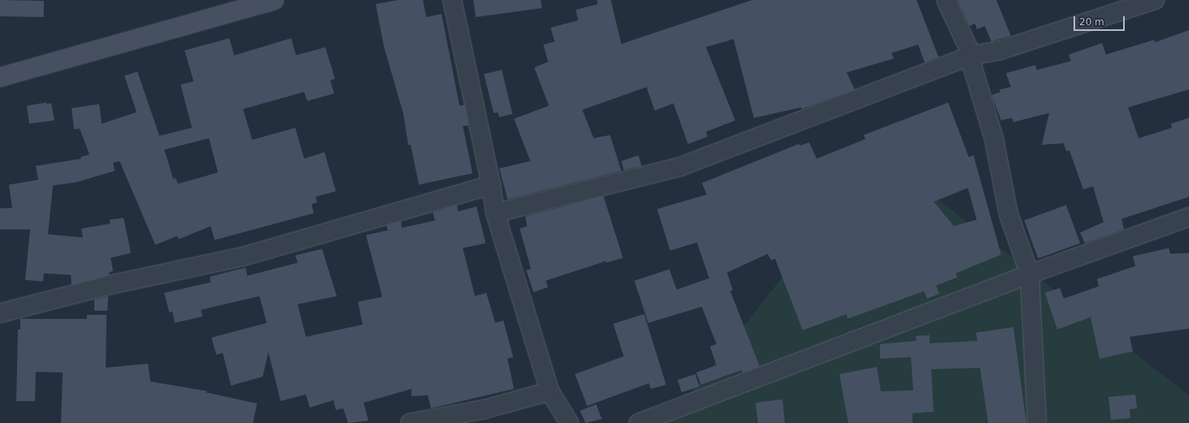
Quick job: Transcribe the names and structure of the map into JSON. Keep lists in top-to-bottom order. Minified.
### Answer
{"scale_bar":"20 m"}
